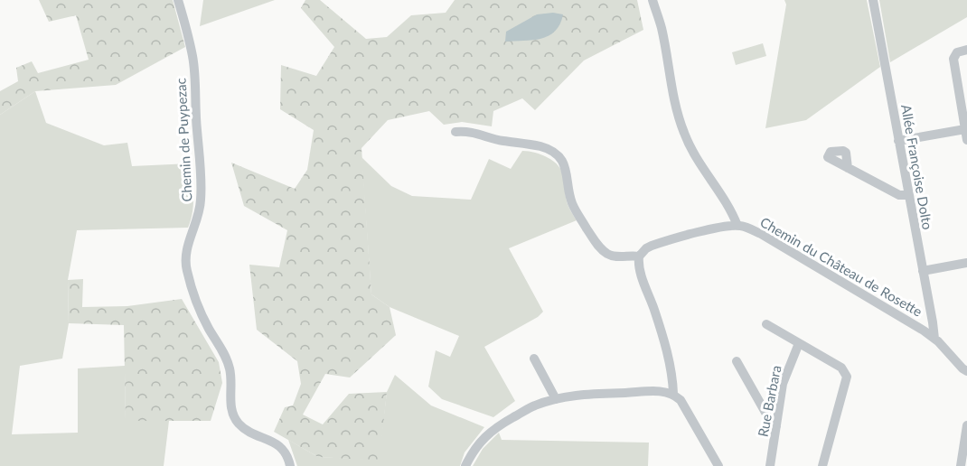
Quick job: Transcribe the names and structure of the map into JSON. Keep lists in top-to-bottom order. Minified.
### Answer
{"streets":{"street":["Chemin de Puypezac","Allée Françoise Dolto","Chemin du Château de Rosette","Rue Barbara"]},"crossings":[["Allée Françoise Dolto","Chemin du Château de Rosette"]]}
